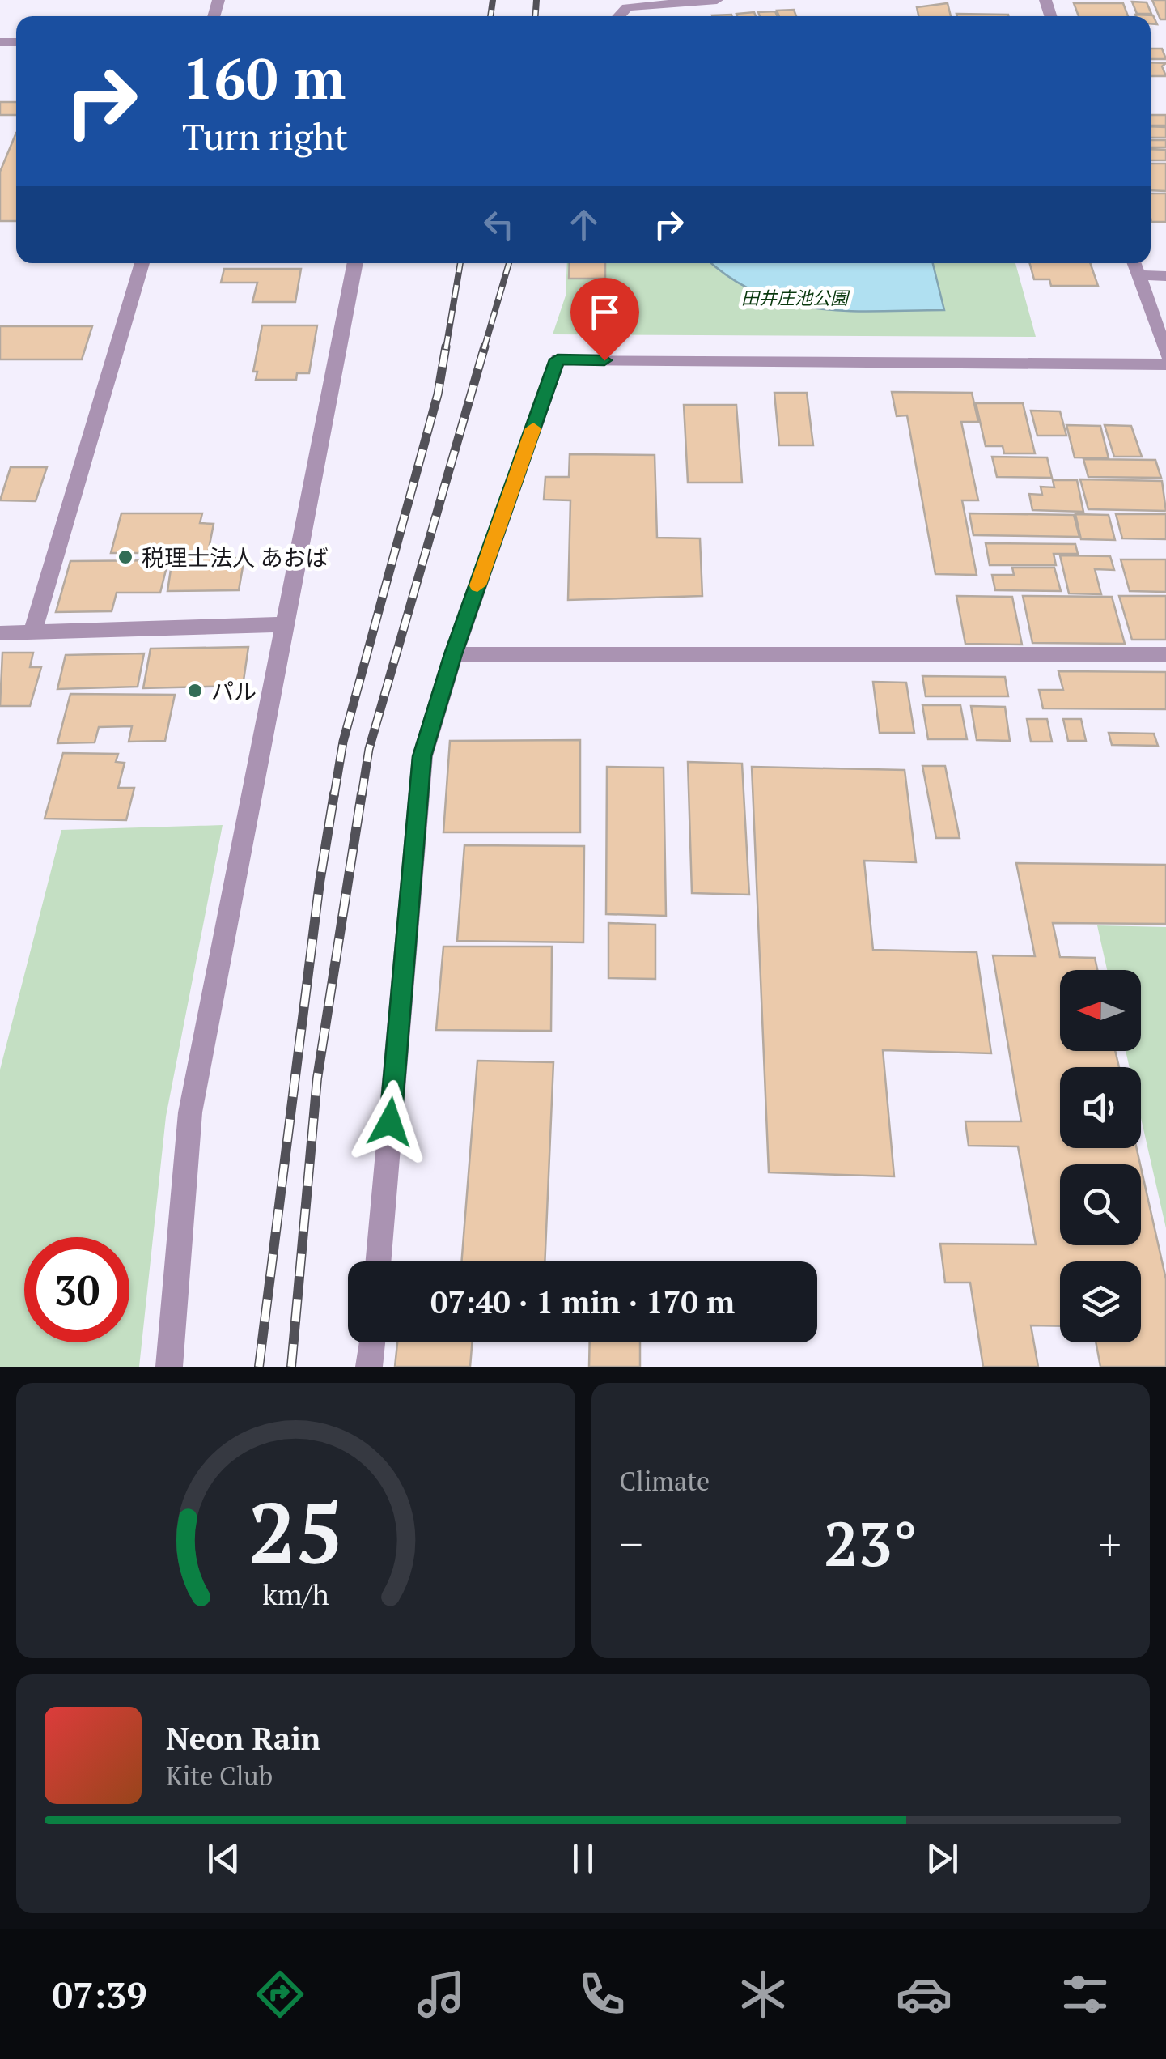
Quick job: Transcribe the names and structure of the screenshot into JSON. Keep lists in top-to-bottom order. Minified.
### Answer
{"parks":["田井庄池公園"],"places":["税理士法人 あおば","パル"],"north":"left","page":{"turn":["160 m","Turn right"],"limit":"30","trip":"07:40 · 1 min · 170 m","tile":"Climate","heat":["−","23°","+"],"song":["Neon Rain","Kite Club"],"tabs":"07:39","gauge":["25","km/h"]}}
